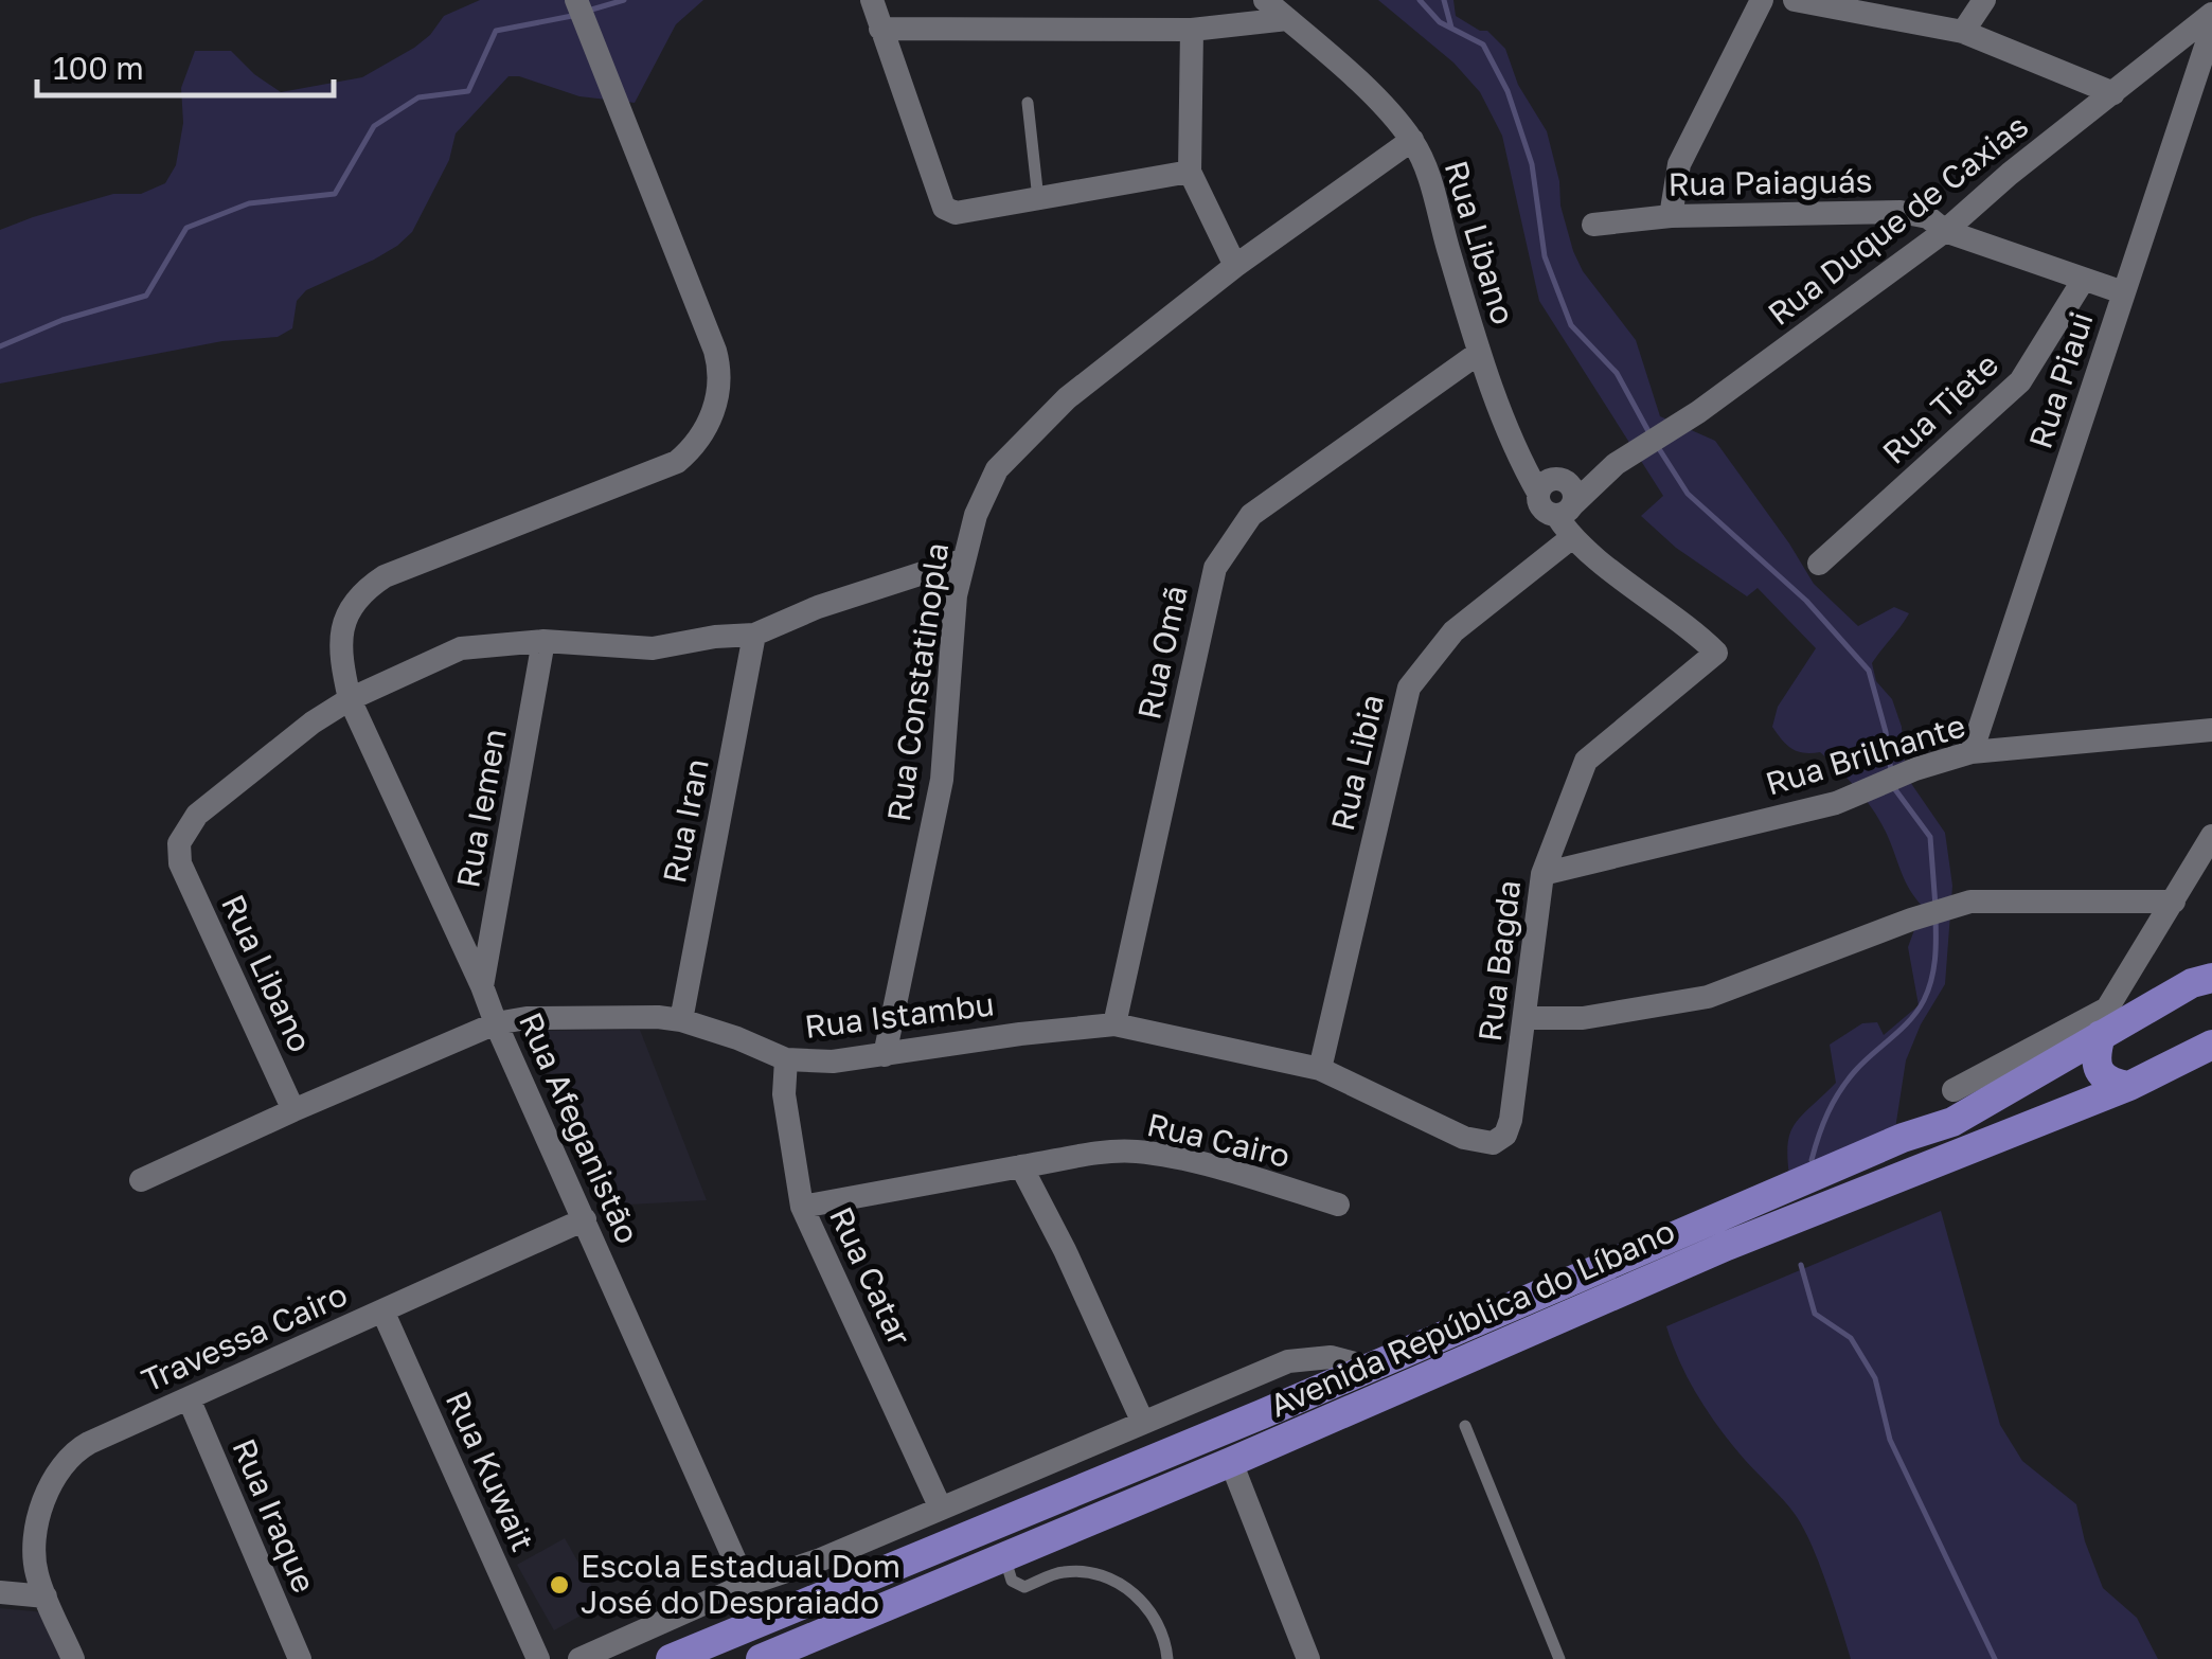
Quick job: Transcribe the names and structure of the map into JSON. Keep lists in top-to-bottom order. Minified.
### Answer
{"streets":{"main road":["Avenida República do Líbano"],"street":["Rua Paiaguás","Rua Duque de Caxias","Rua Libano","Rua Piaui","Rua Tiete","Rua Omã","Rua Constatinopla","Rua Brilhante","Rua Libia","Rua Iemen","Rua Iran","Rua Bagda","Rua Istambu","Rua Afeganistão","Rua Cairo","Rua Catar","Travessa Cairo","Rua Kuwait","Rua Iraque"]},"crossings":[["Rua Paiaguás","Rua Duque de Caxias"],["Rua Paiaguás","Rua Piaui"],["Rua Paiaguás","Rua Tiete"],["Rua Duque de Caxias","Rua Libano"],["Rua Libano","Rua Omã"],["Rua Libano","Rua Constatinopla"],["Rua Libano","Rua Libia"],["Rua Libano","Rua Bagda"],["Rua Libano","Rua Istambu"],["Rua Libano","Rua Afeganistão"],["Rua Piaui","Rua Brilhante"],["Rua Omã","Rua Istambu"],["Rua Constatinopla","Rua Istambu"],["Rua Brilhante","Rua Bagda"],["Rua Libia","Rua Bagda"],["Rua Libia","Rua Istambu"],["Rua Iemen","Rua Afeganistão"],["Rua Iran","Rua Istambu"],["Rua Bagda","Rua Istambu"],["Rua Istambu","Rua Afeganistão"],["Rua Istambu","Rua Catar"],["Rua Afeganistão","Avenida República do Líbano"],["Rua Afeganistão","Travessa Cairo"],["Rua Catar","Avenida República do Líbano"],["Travessa Cairo","Rua Kuwait"],["Travessa Cairo","Rua Iraque"]],"places":["Escola Estadual Dom José do Despraiado"],"scale_bar":"100 m"}
